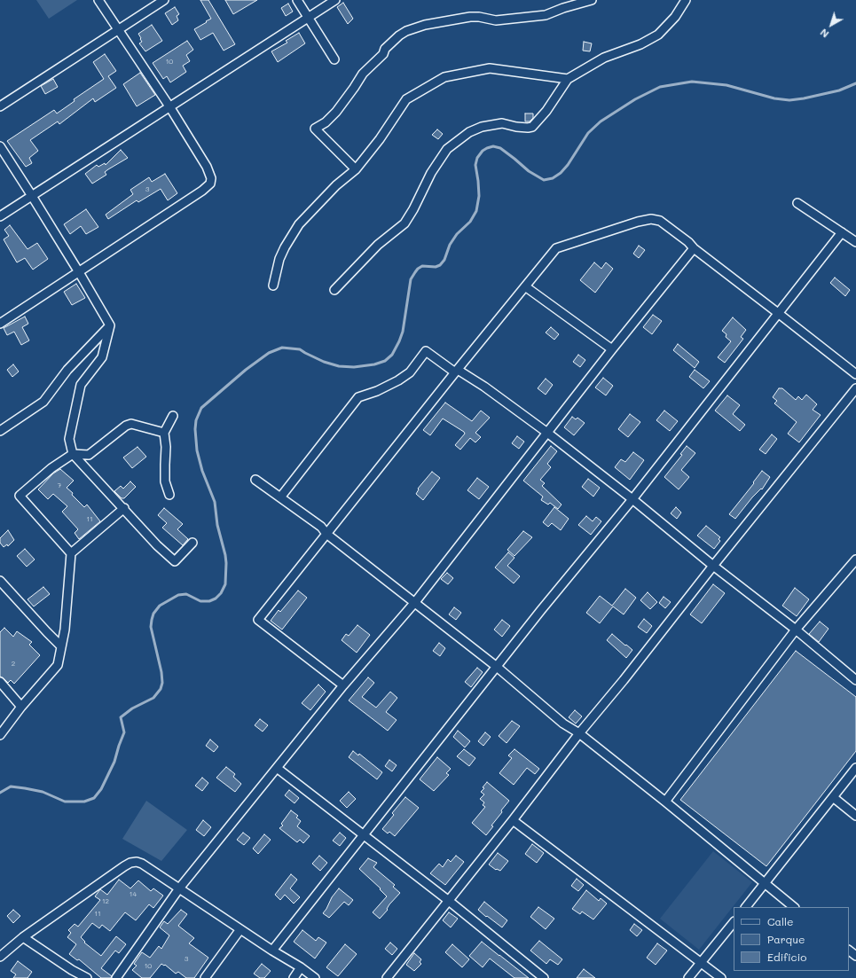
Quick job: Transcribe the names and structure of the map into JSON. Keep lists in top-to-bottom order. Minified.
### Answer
{"house_numbers":["10","3","7","11","2","14","12","11","3","10"],"legend":["Calle","Parque","Edificio"],"north":"bottom left"}
